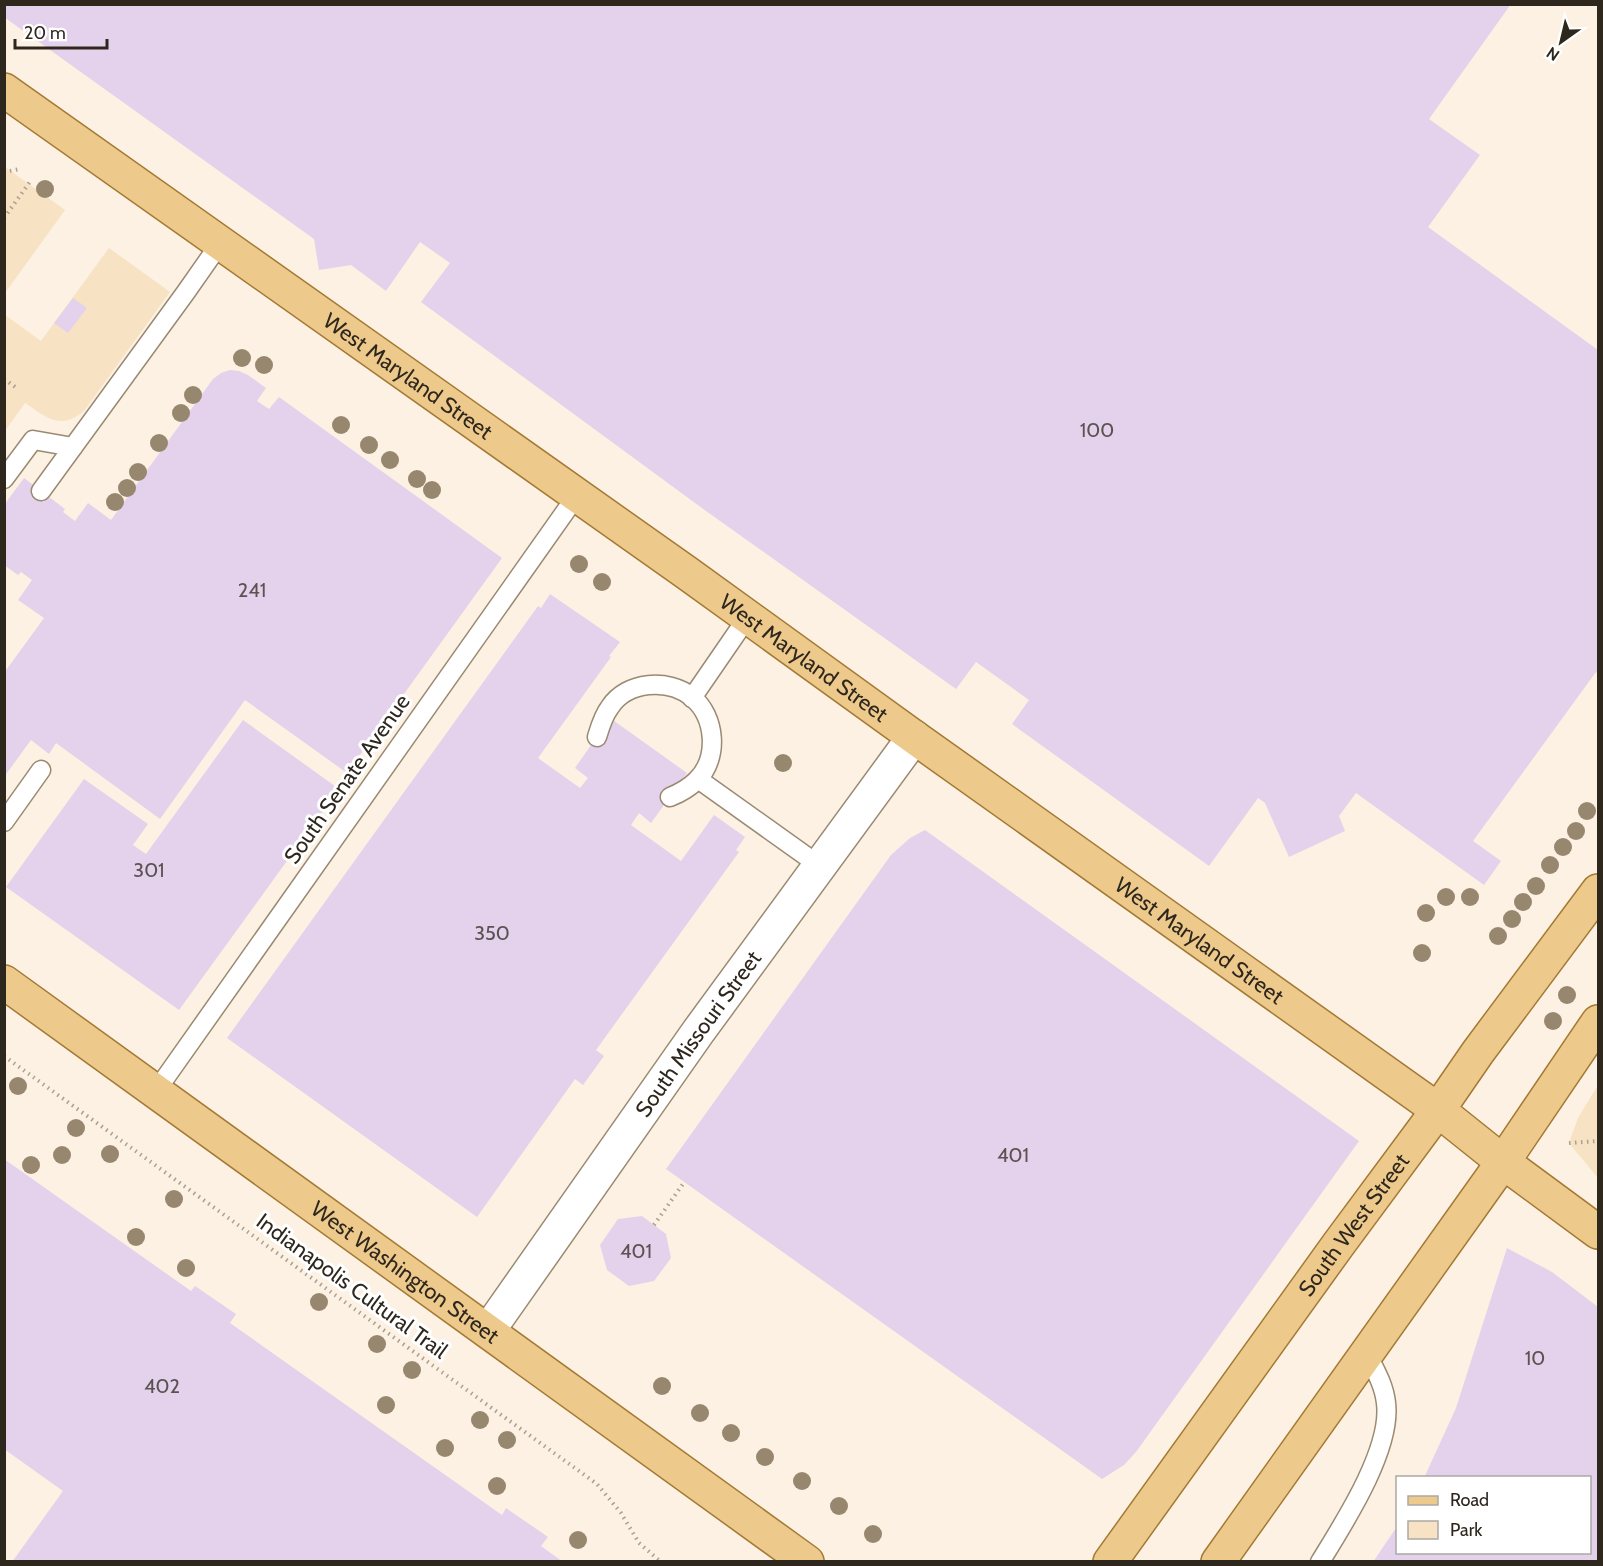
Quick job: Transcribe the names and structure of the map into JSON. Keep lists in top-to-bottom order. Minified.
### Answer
{"streets":{"main road":["West Maryland Street","South West Street","West Washington Street"],"street":["South Missouri Street"],"lane":["South Senate Avenue"],"path":["Indianapolis Cultural Trail"]},"crossings":[["West Maryland Street","South Senate Avenue"],["West Maryland Street","South Missouri Street"],["West Maryland Street","South West Street"],["South Senate Avenue","West Washington Street"],["South Missouri Street","West Washington Street"]],"house_numbers":["100","241","301","350","401","401","10","402"],"legend":["Road","Park"],"scale_bar":"20 m","north":"bottom left"}
